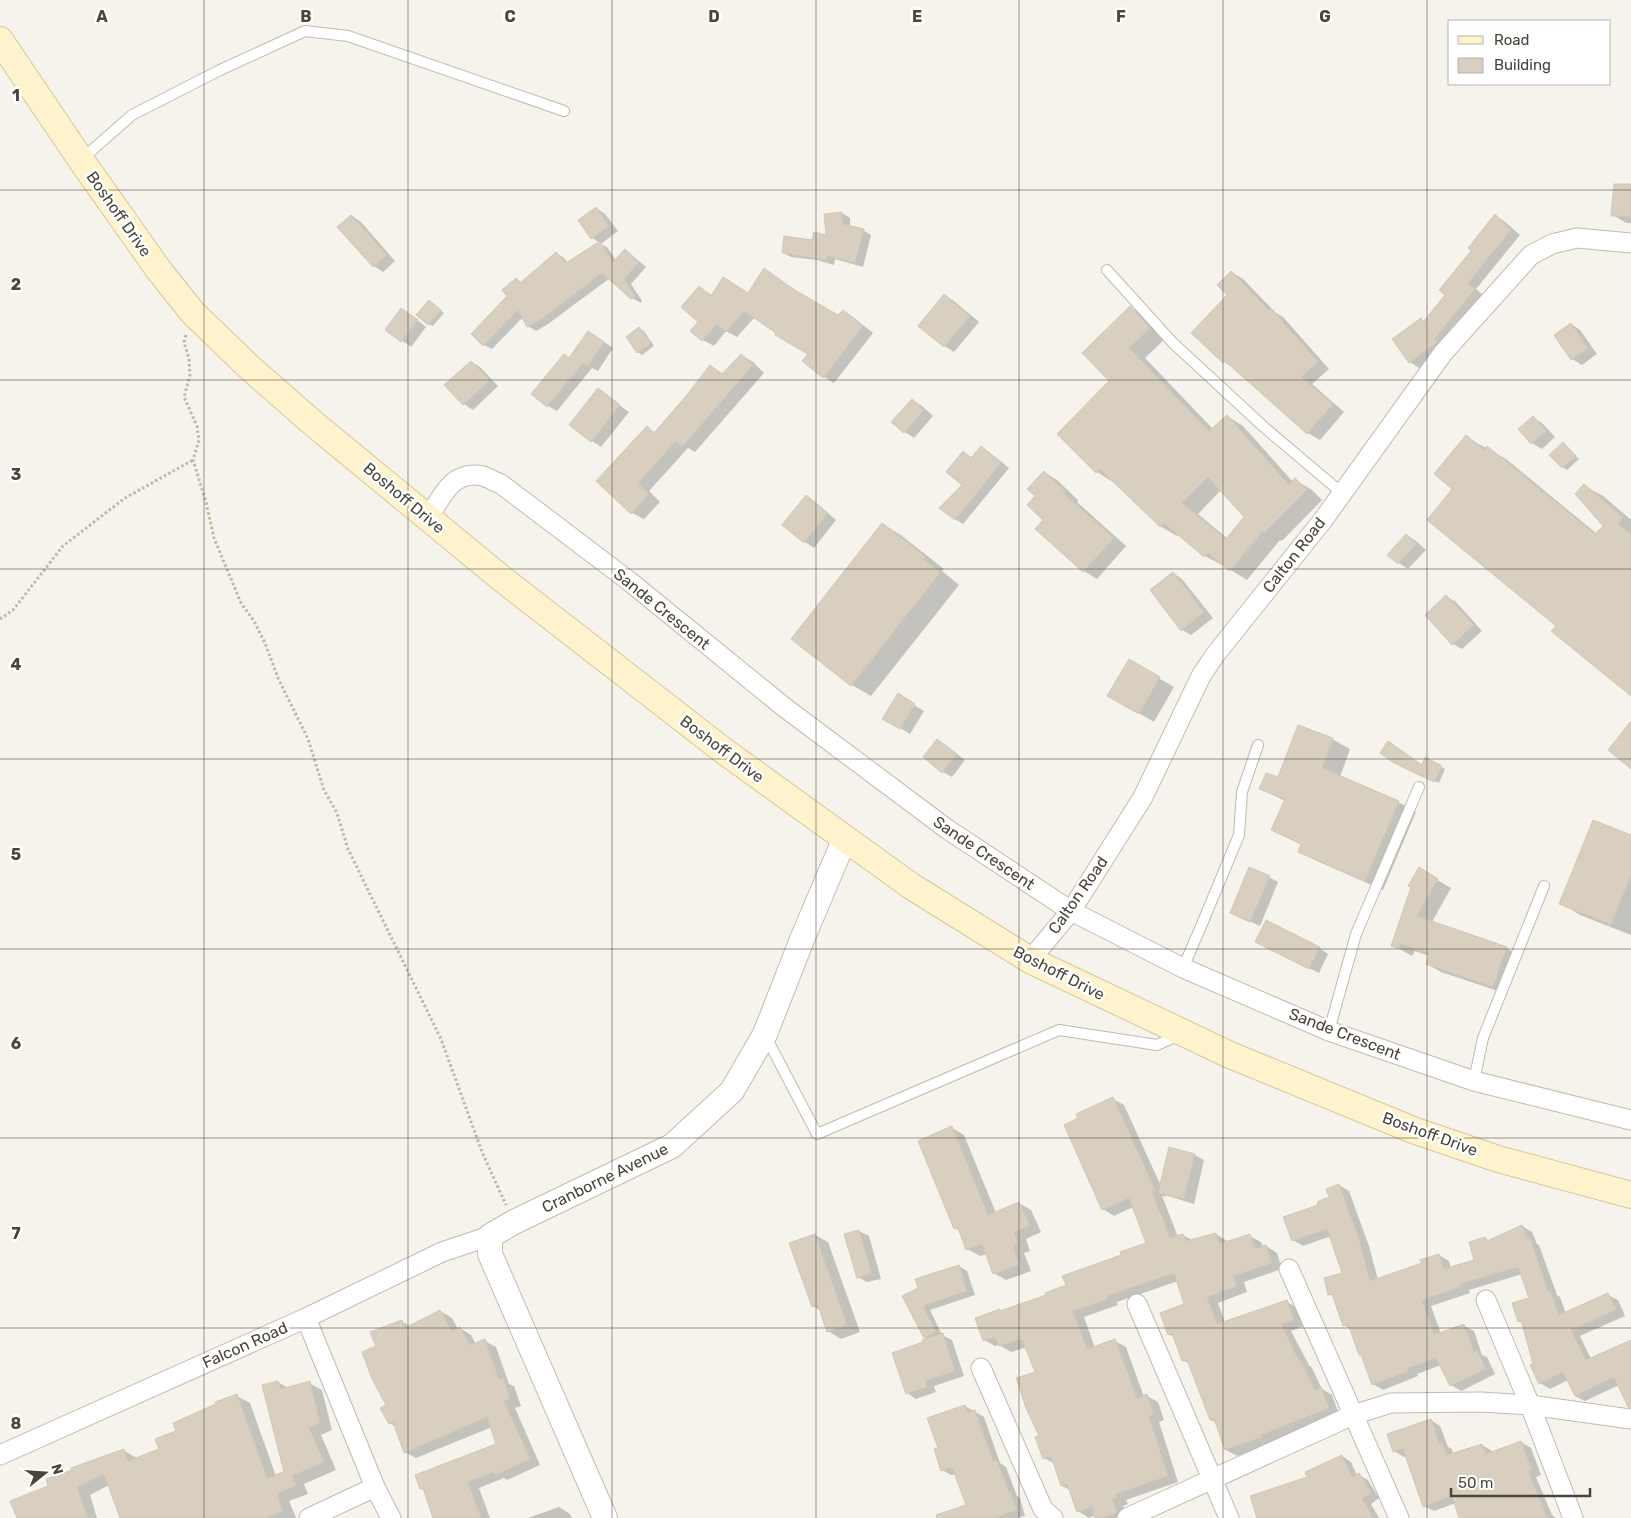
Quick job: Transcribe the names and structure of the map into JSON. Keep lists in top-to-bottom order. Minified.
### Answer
{"streets":{"main road":["Boshoff Drive"],"street":["Calton Road","Sande Crescent","Cranborne Avenue","Falcon Road"]},"crossings":[["Boshoff Drive","Calton Road"],["Boshoff Drive","Sande Crescent"],["Boshoff Drive","Cranborne Avenue"],["Calton Road","Sande Crescent"],["Cranborne Avenue","Falcon Road"]],"legend":["Road","Building"],"scale_bar":"50 m","north":"right","grid":{"columns":["A","B","C","D","E","F","G"],"rows":["1","2","3","4","5","6","7","8"]}}
